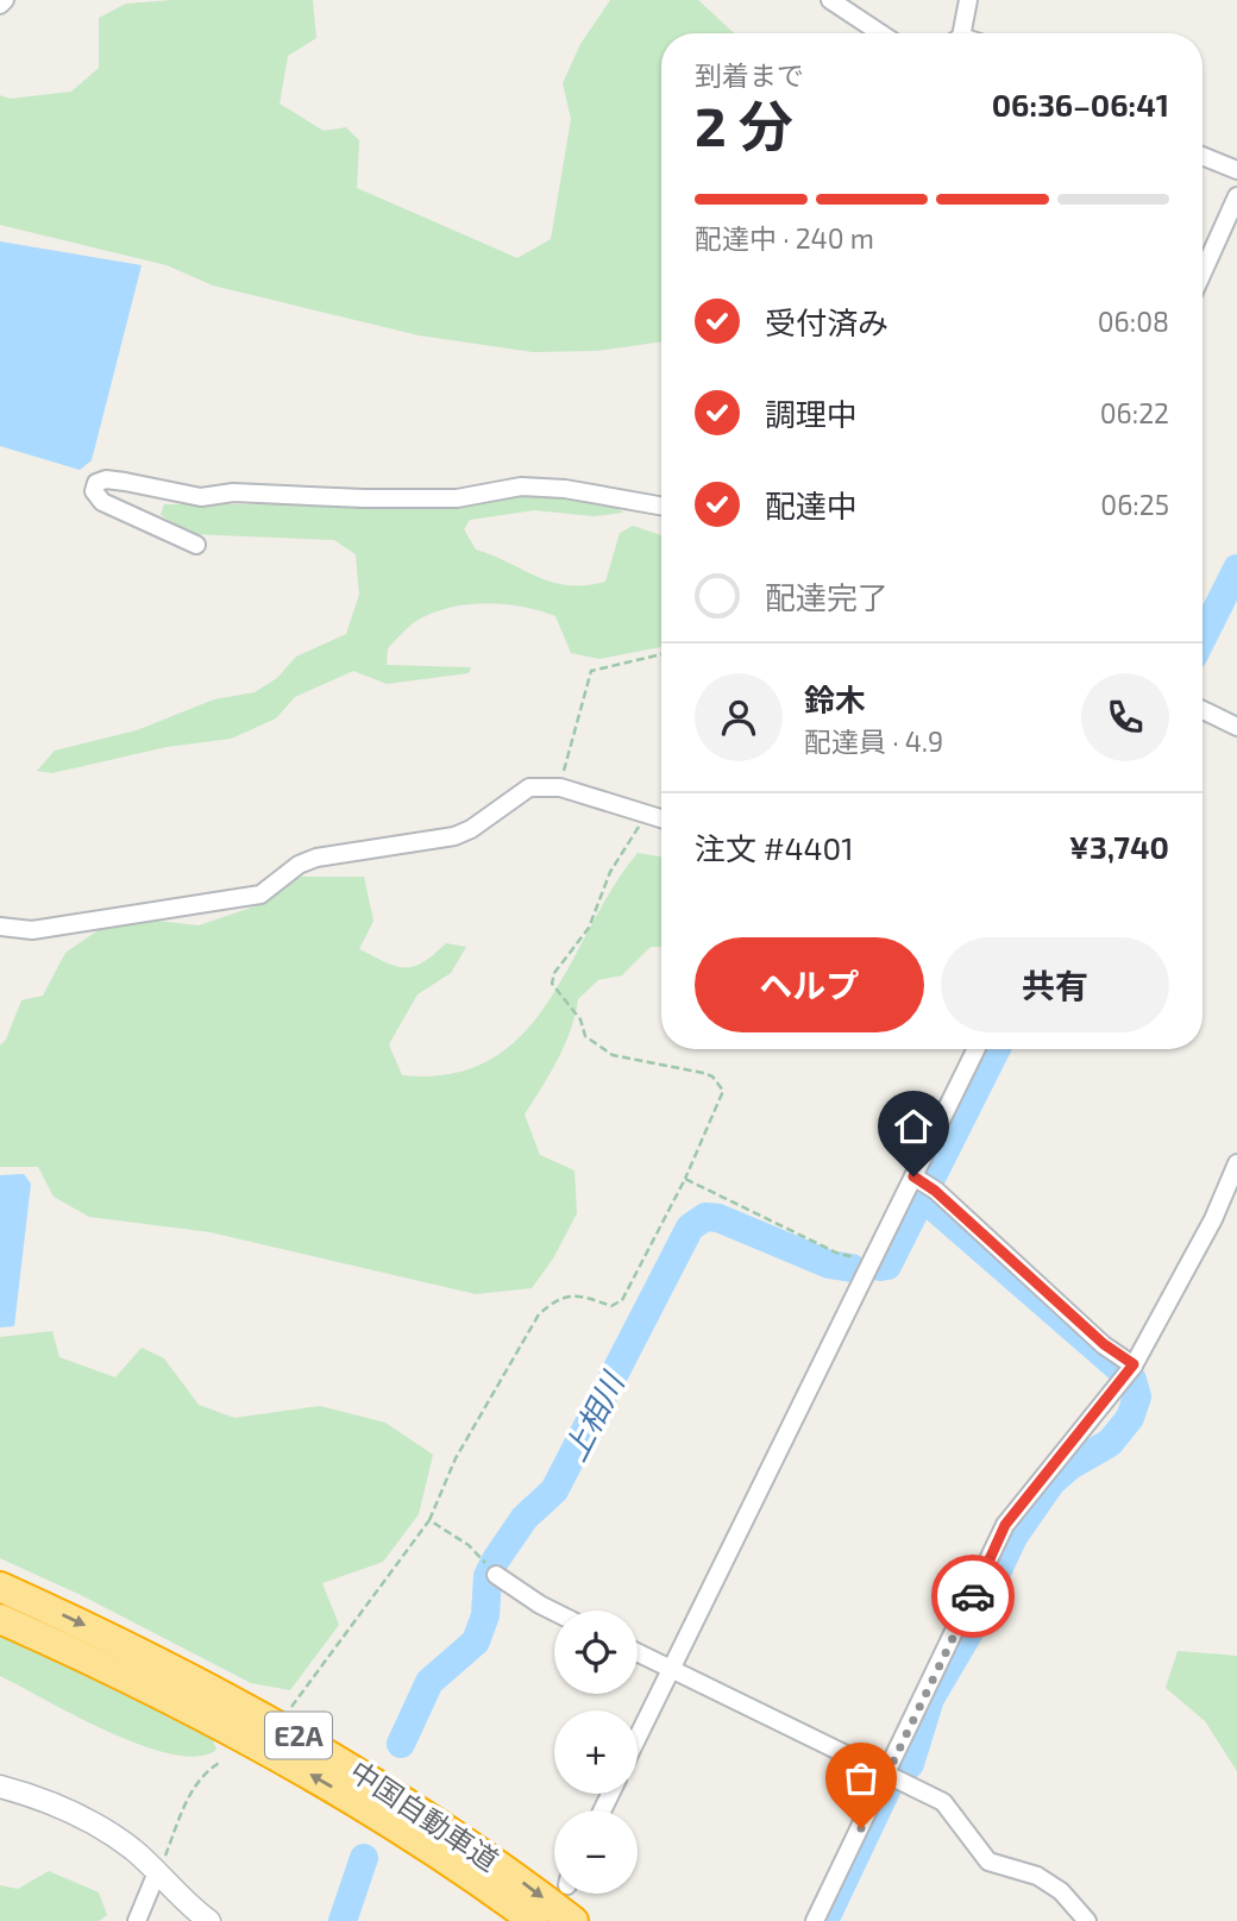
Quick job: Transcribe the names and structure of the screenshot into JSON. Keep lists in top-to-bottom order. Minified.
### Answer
{"streets":{"highway":["E2A","中国自動車道"]},"water":["上相川"],"page":{"heading":["2 分","到着まで","06:36–06:41"],"panel":["鈴木","配達員 · 4.9","注文 #4401","¥3,740"],"bar":"配達中 · 240 m","list":[["受付済み","06:08"],["調理中","06:22"],["配達中","06:25"],"配達完了"],"buttons":["ヘルプ","共有"],"map_buttons":["+","−"]}}
